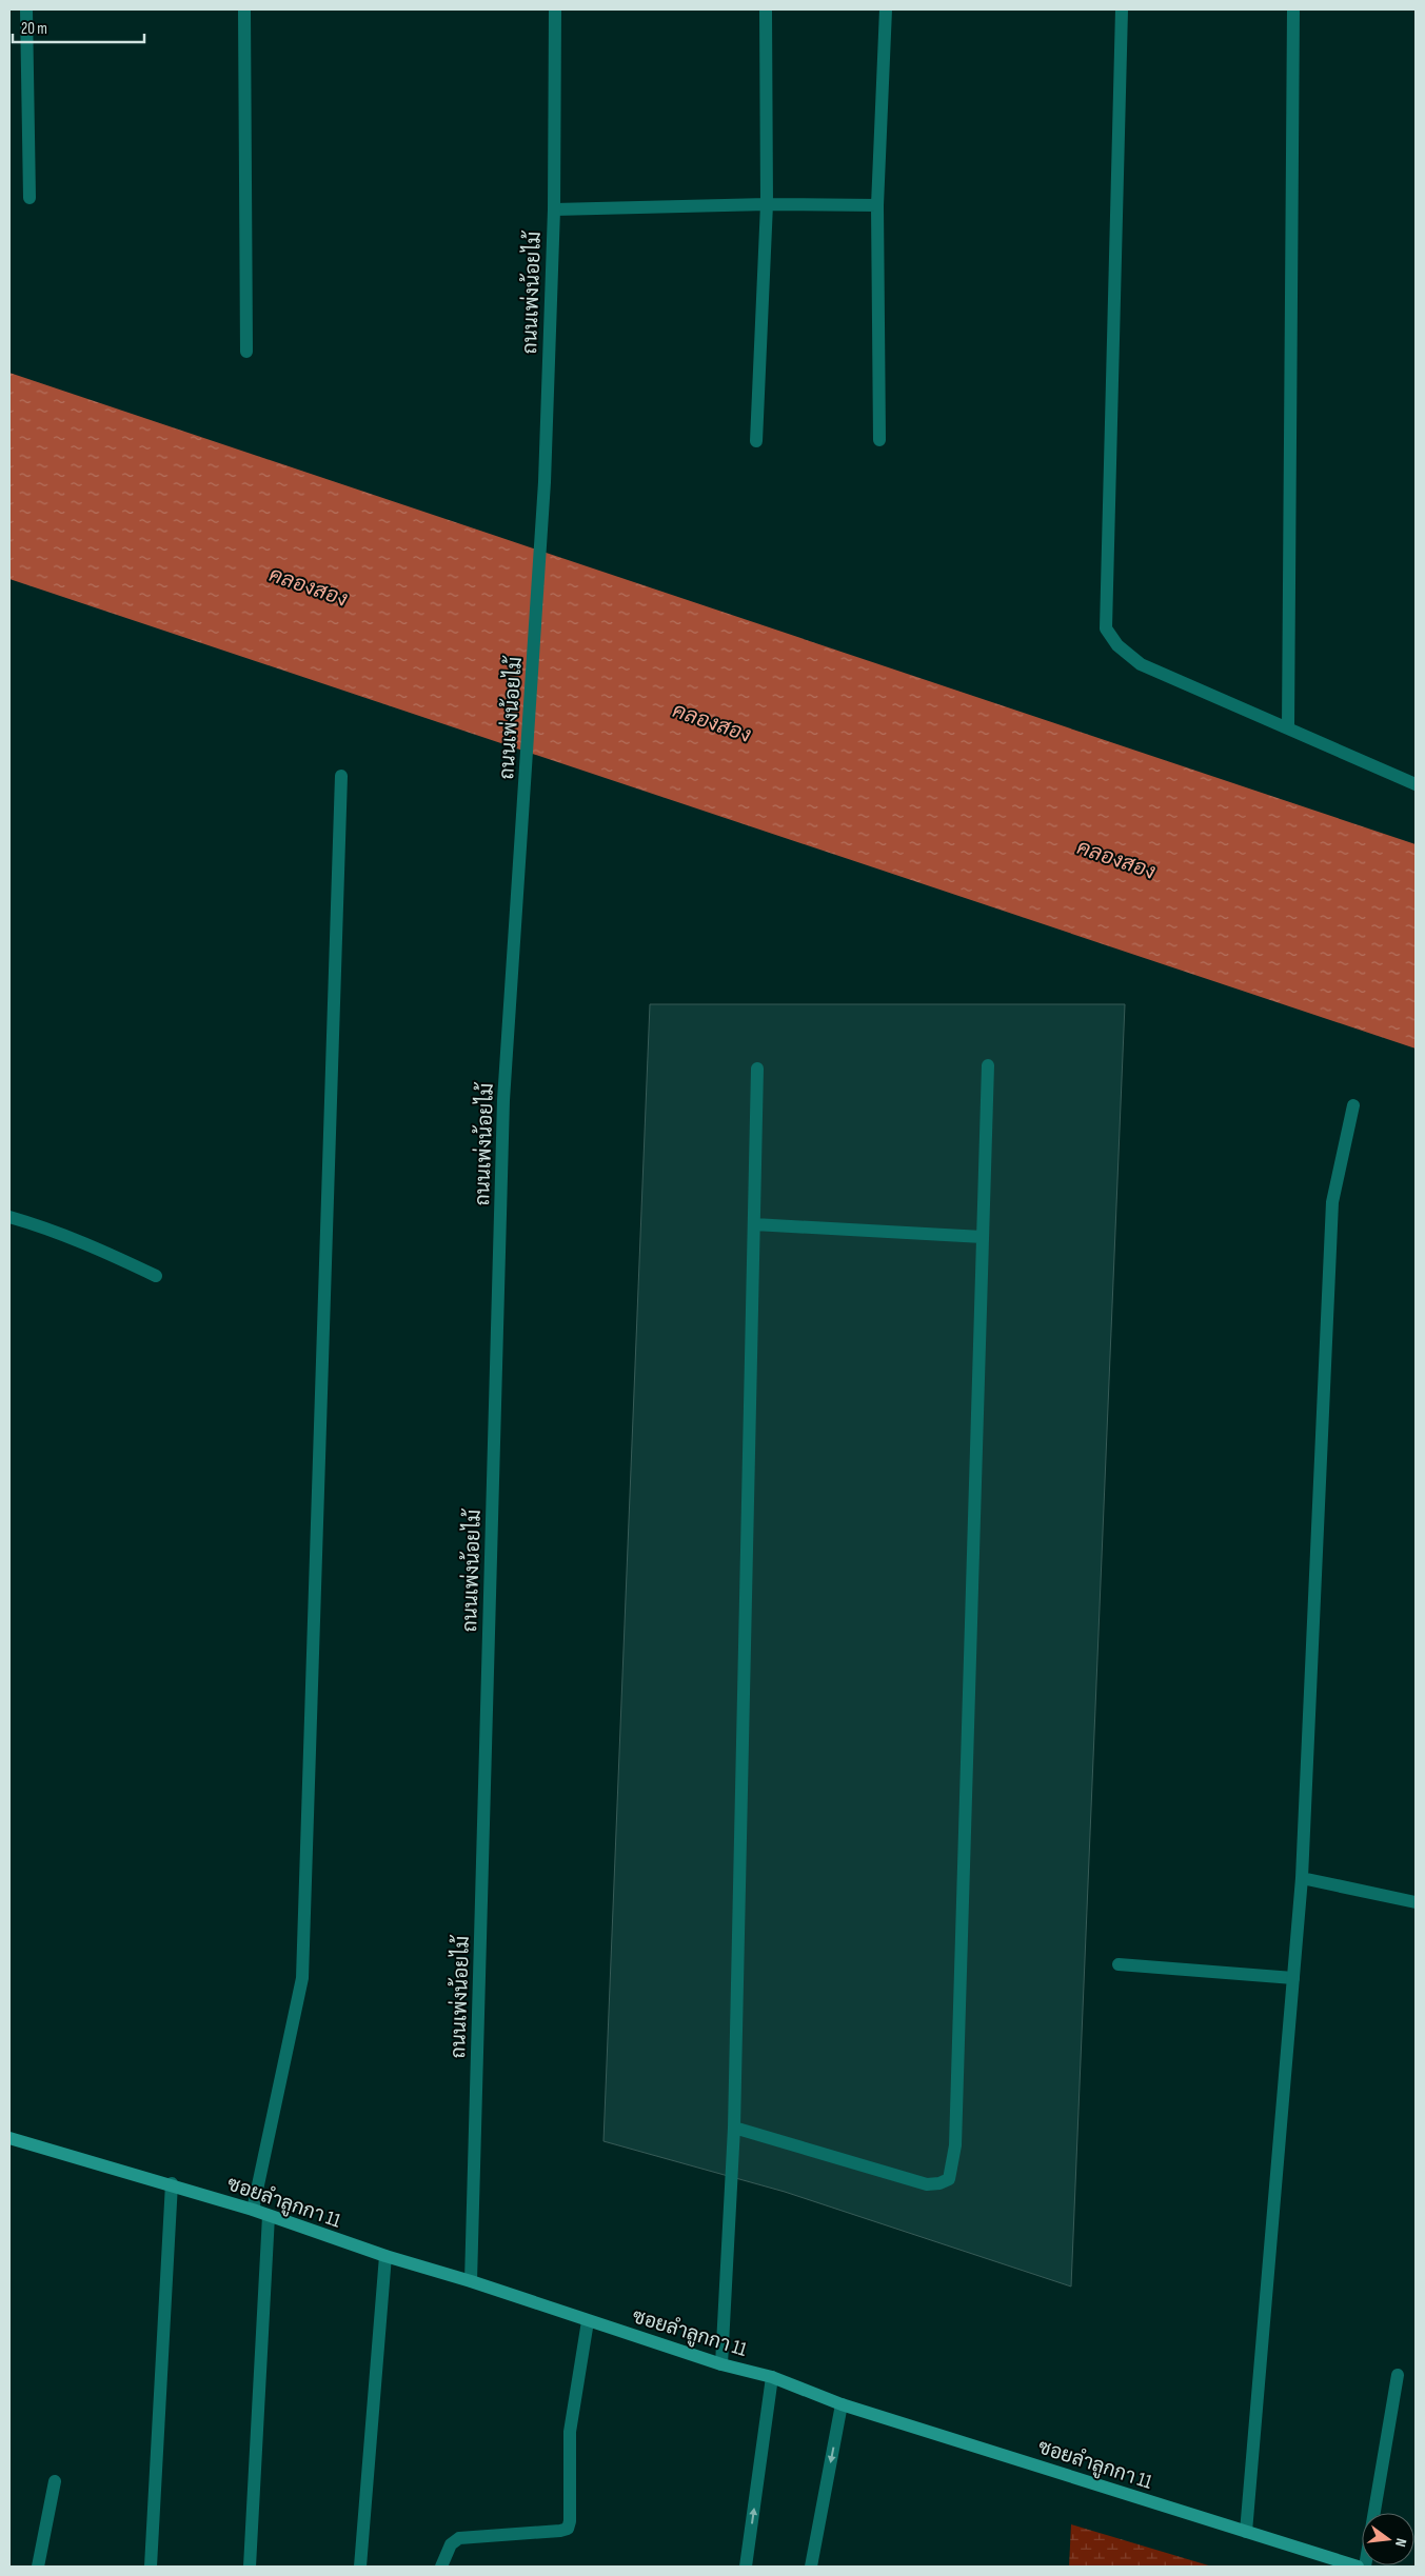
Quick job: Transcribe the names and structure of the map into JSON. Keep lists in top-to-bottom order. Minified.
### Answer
{"streets":{"street":["ถนนเพ่งน้อยไม้","ซอยลำลูกกา 11"]},"crossings":[["ถนนเพ่งน้อยไม้","ซอยลำลูกกา 11"]],"water":["คลองสอง"],"scale_bar":"20 m","north":"right"}
